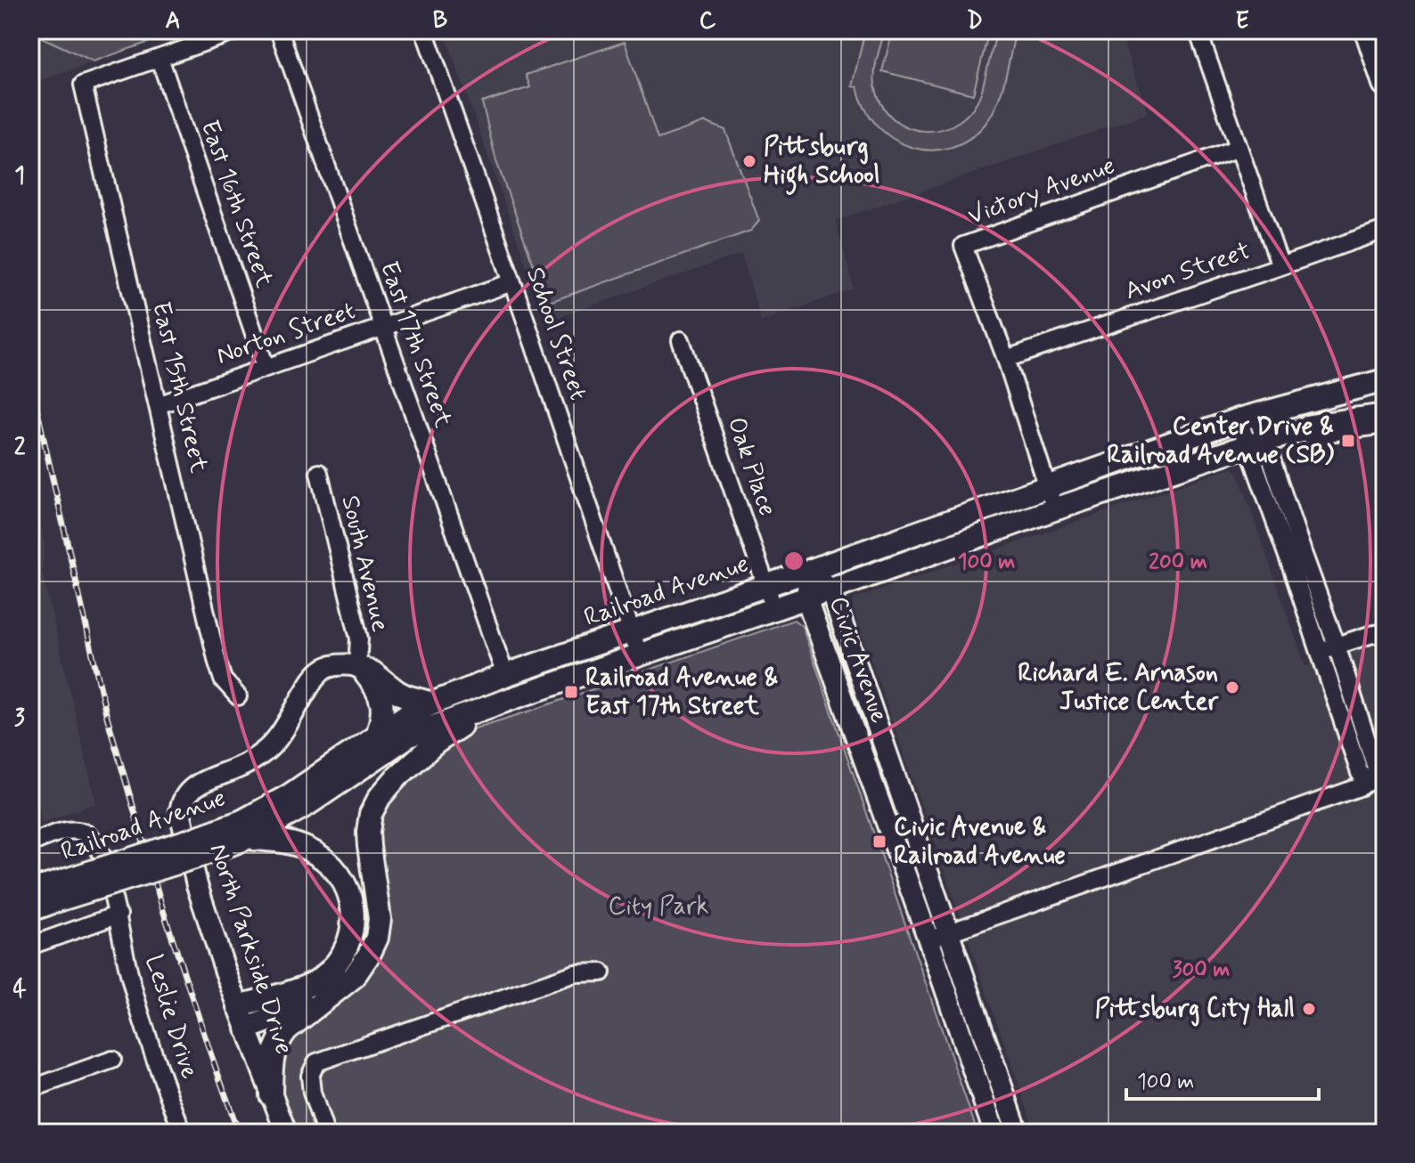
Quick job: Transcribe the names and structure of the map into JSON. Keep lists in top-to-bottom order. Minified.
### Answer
{"streets":{"main road":["Railroad Avenue"],"street":["Victory Avenue","East 16th Street","Avon Street","Norton Street","School Street","East 17th Street","East 15th Street","Oak Place","South Avenue","Civic Avenue","North Parkside Drive","Leslie Drive"]},"crossings":[["Victory Avenue","Avon Street"],["Victory Avenue","Railroad Avenue"],["East 16th Street","Norton Street"],["East 16th Street","East 15th Street"],["Norton Street","School Street"],["Norton Street","East 17th Street"],["Norton Street","East 15th Street"],["School Street","Railroad Avenue"],["East 17th Street","Railroad Avenue"],["Oak Place","Railroad Avenue"],["South Avenue","North Parkside Drive"],["Railroad Avenue","Civic Avenue"]],"parks":["City Park"],"places":{"other":["Pittsburg High School","Richard E. Arnason Justice Center","Pittsburg City Hall"],"transit":["Center Drive & Railroad Avenue (SB)","Railroad Avenue & East 17th Street","Civic Avenue & Railroad Avenue"]},"scale_bar":"100 m","grid":{"columns":["A","B","C","D","E"],"rows":["1","2","3","4"]},"rings":["100 m","200 m","300 m"]}
